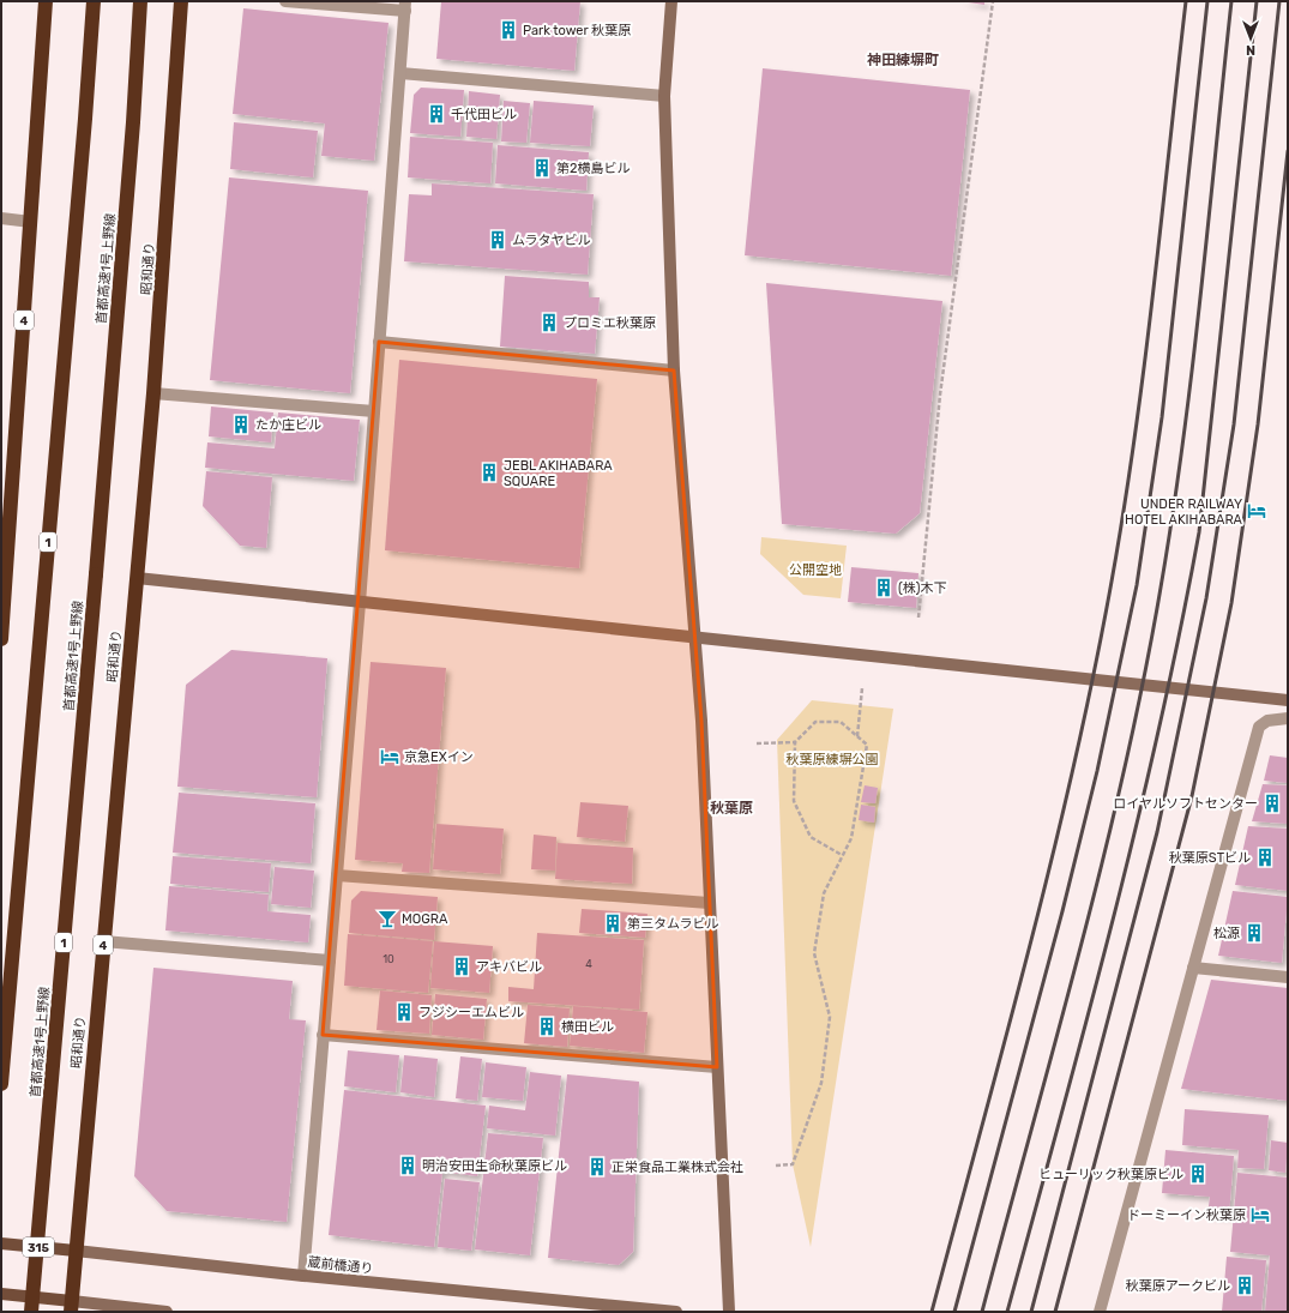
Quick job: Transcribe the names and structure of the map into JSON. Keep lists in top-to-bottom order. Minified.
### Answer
{"streets":{"highway":["首都高速1号上野線","昭和通り","4","1"],"main road":["315","蔵前橋通り"]},"crossings":[["昭和通り","蔵前橋通り"]],"districts":["神田練塀町","秋葉原"],"parks":["公開空地","秋葉原練塀公園"],"places":{"building":["Park tower 秋葉原","千代田ビル","第2横島ビル","ムラタヤビル","プロミエ秋葉原","たか庄ビル","JEBL AKIHABARA SQUARE","(株)木下","ロイヤルソフトセンター","秋葉原STビル","第三タムラビル","松源","アキバビル","フジシーエムビル","横田ビル","明治安田生命秋葉原ビル","正栄食品工業株式会社","ヒューリック秋葉原ビル","秋葉原アークビル"],"hotel":["UNDER RAILWAY HOTEL AKIHABARA","京急EXイン","ドーミーイン秋葉原"],"bar":["MOGRA"]},"house_numbers":["10","4"],"north":"bottom"}
